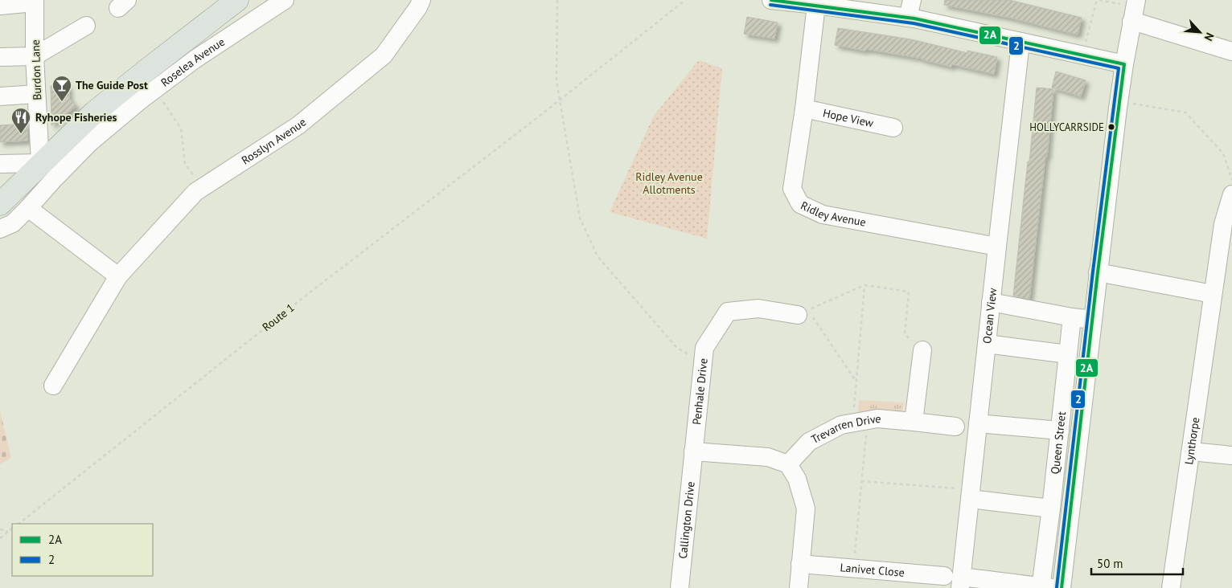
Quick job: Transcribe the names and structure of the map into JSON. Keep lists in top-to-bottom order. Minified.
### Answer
{"streets":{"street":["Roselea Avenue","Burdon Lane","Hope View","Rosslyn Avenue","Ridley Avenue","Ocean View","Penhale Drive","Trevarren Drive","Lynthorpe","Queen Street","Callington Drive","Lanivet Close"],"path":["Route 1"]},"crossings":[["Hope View","Ridley Avenue"],["Ridley Avenue","Ocean View"],["Ocean View","Lanivet Close"],["Penhale Drive","Callington Drive"]],"parks":["Ridley Avenue Allotments"],"places":{"bar":["The Guide Post"],"other":["HOLLYCARRSIDE"],"restaurant":["Ryhope Fisheries"]},"lines":["transit line 2A","transit line 2"],"legend":["2A","2"],"scale_bar":"50 m","north":"bottom right"}
